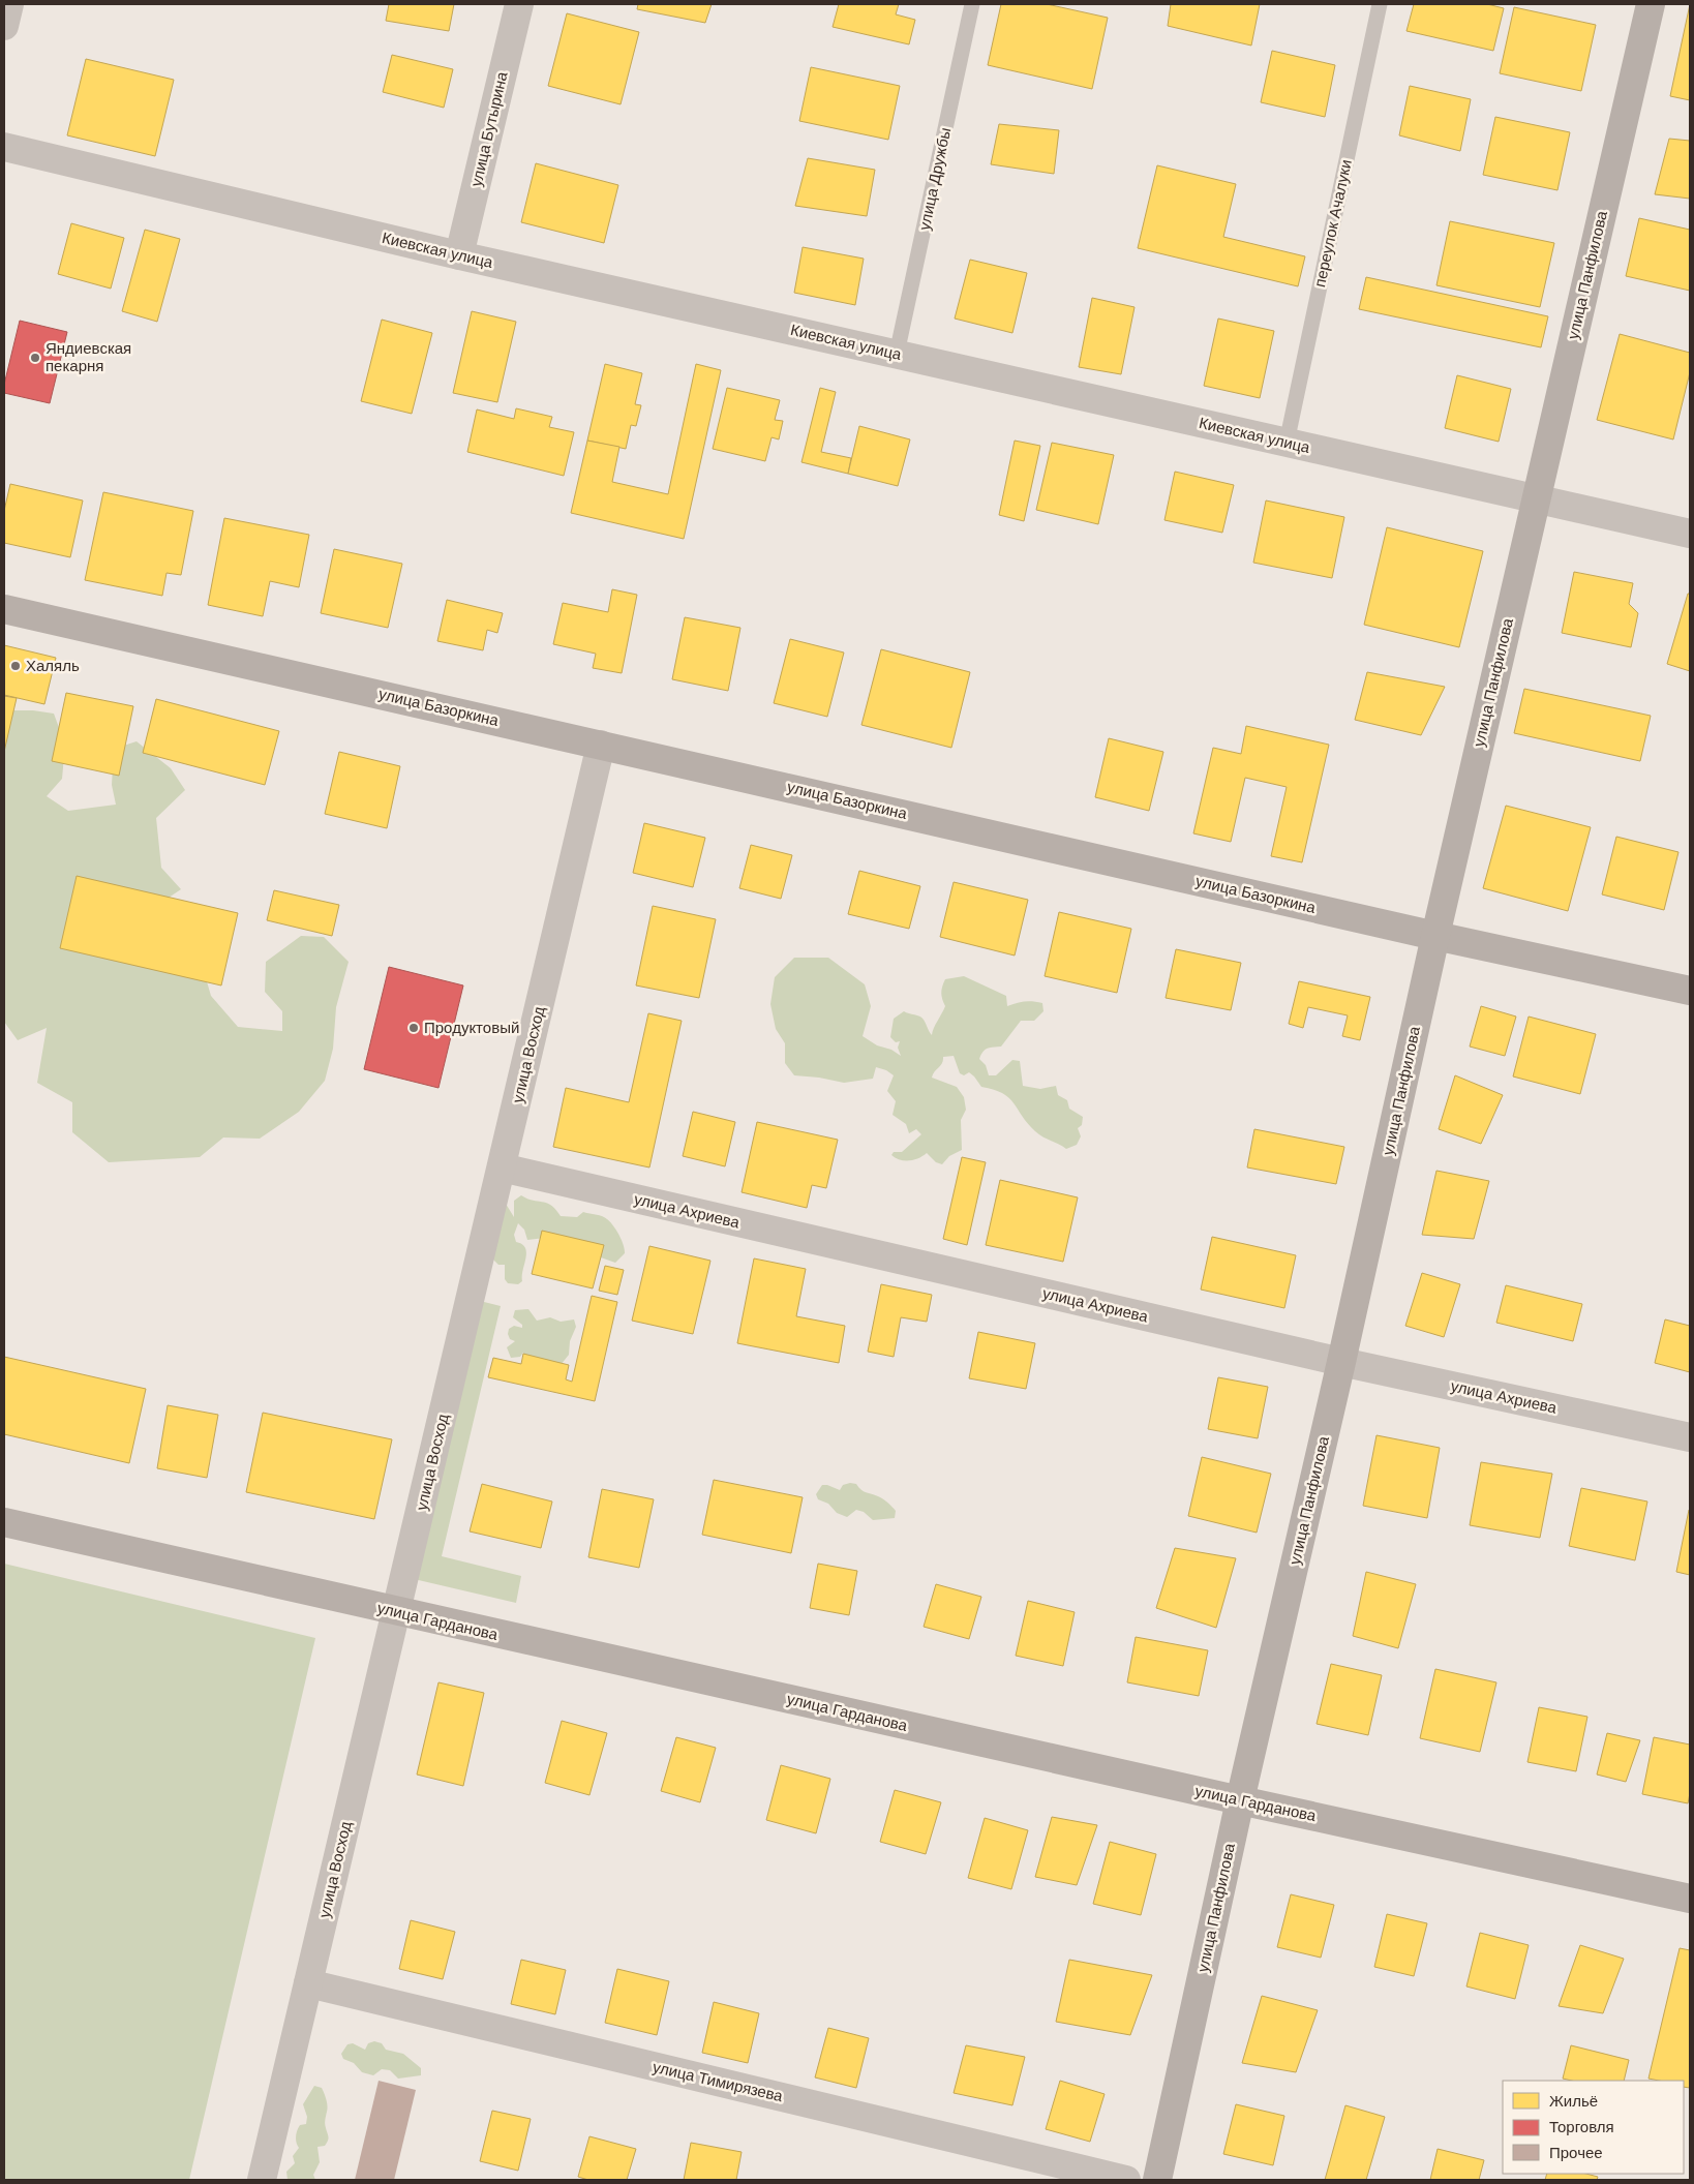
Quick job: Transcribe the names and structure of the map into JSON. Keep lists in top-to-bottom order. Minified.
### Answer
{"streets":{"street":["улица Бутырина","Киевская улица","улица Панфилова","улица Базоркина","улица Восход","улица Ахриева","улица Гарданова","улица Тимирязева"],"lane":["улица Дружбы","переулок Ачалуки"]},"crossings":[["улица Бутырина","Киевская улица"],["улица Дружбы","Киевская улица"],["переулок Ачалуки","Киевская улица"],["Киевская улица","улица Панфилова"],["улица Панфилова","улица Базоркина"],["улица Панфилова","улица Ахриева"],["улица Панфилова","улица Гарданова"],["улица Базоркина","улица Восход"],["улица Восход","улица Ахриева"],["улица Восход","улица Гарданова"],["улица Восход","улица Тимирязева"]],"places":["Яндиевская пекарня","Халяль","Продуктовый"],"legend":["Жильё","Торговля","Прочее"]}
